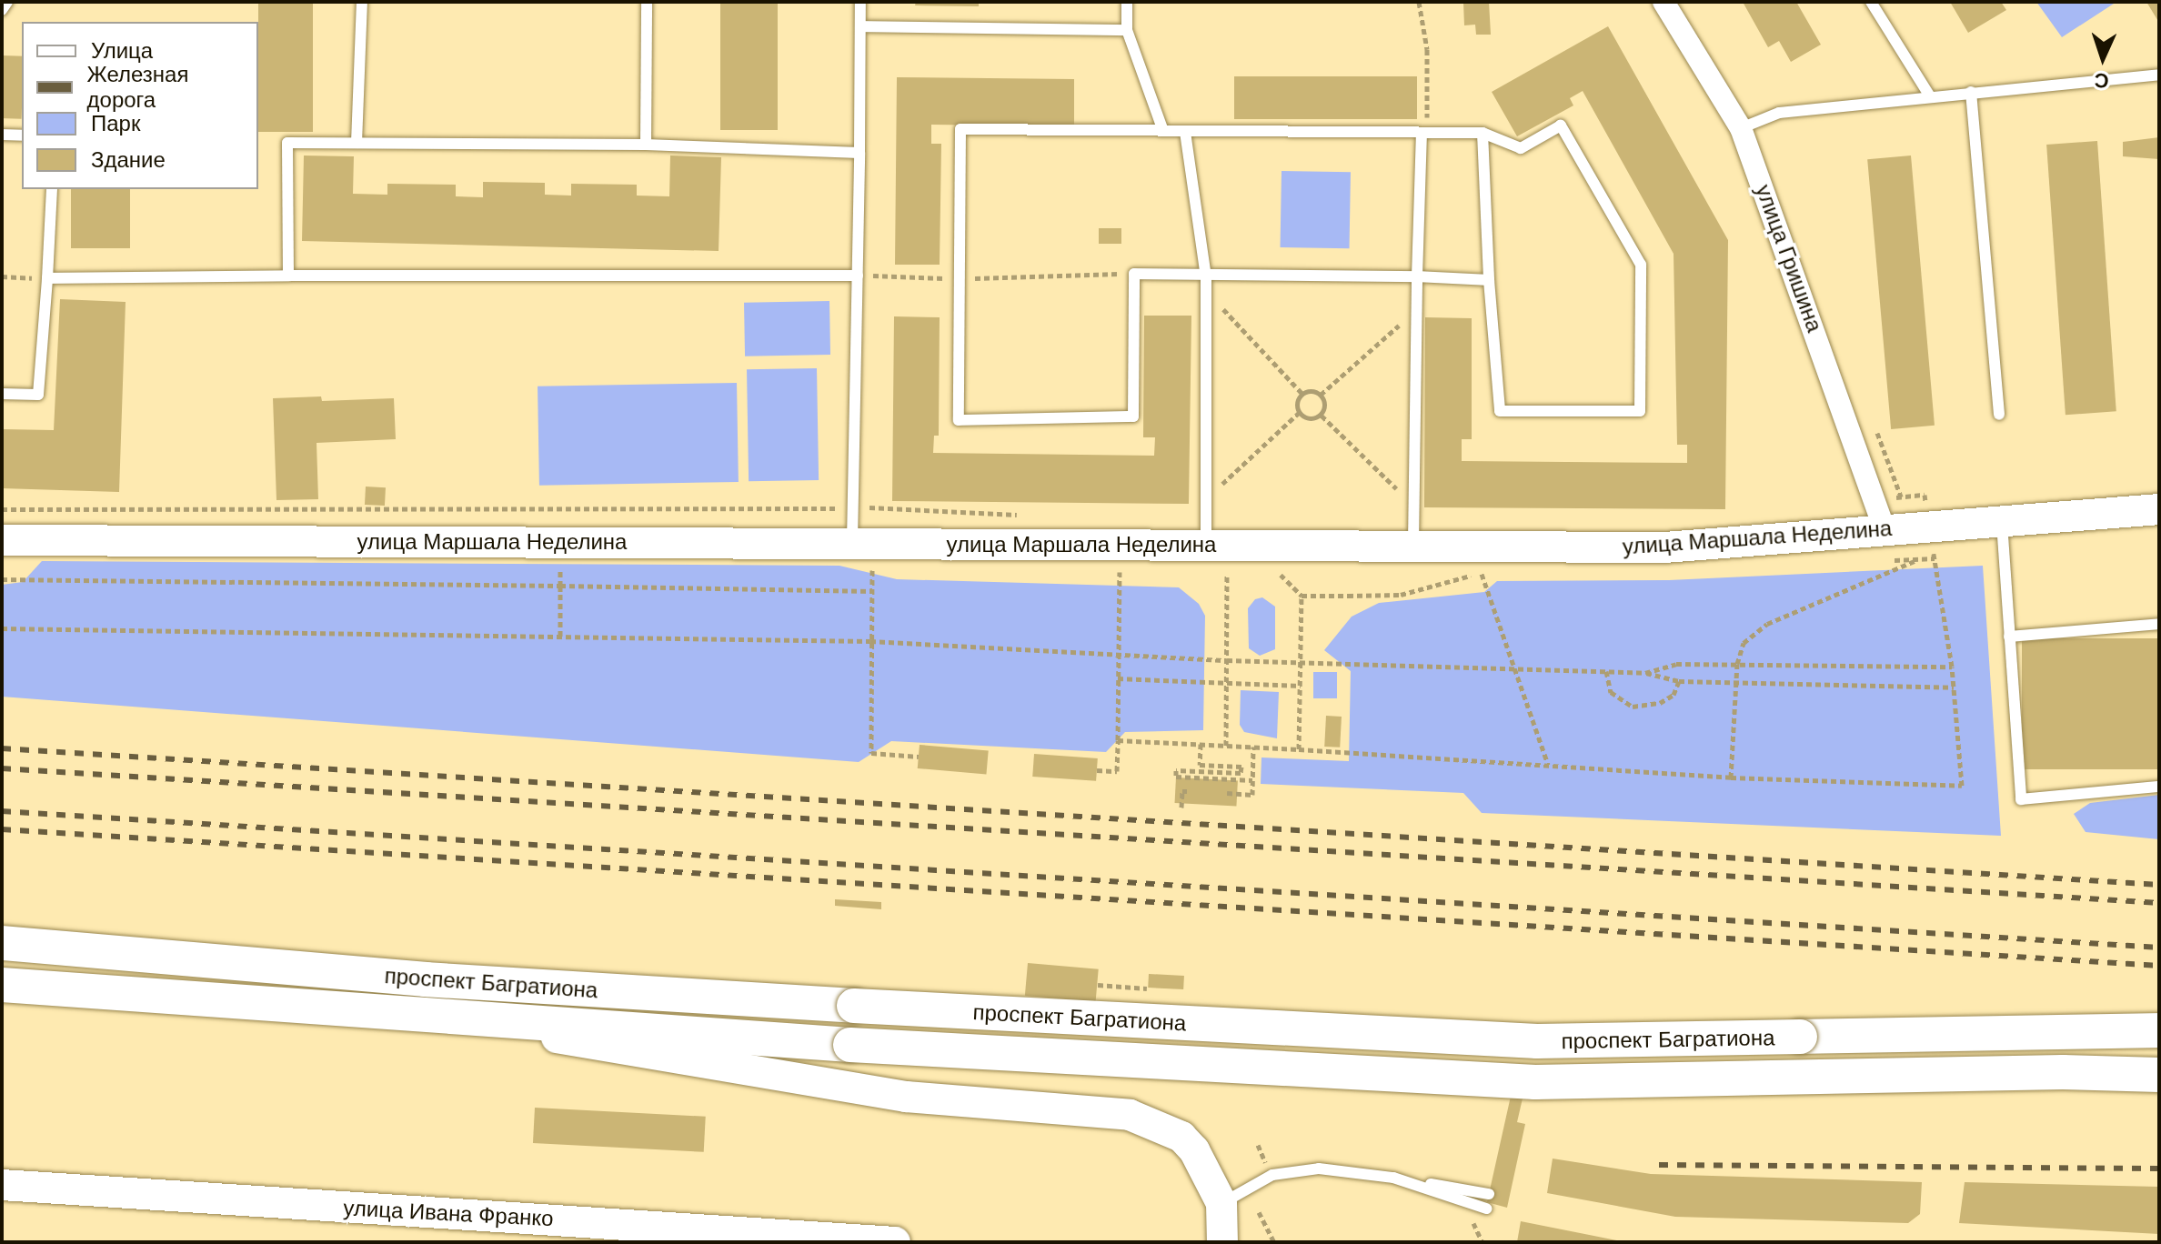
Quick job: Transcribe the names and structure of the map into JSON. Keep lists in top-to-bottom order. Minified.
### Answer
{"streets":{"main road":["проспект Багратиона"],"street":["улица Гришина","улица Маршала Неделина","улица Ивана Франко"]},"crossings":[["улица Гришина","улица Маршала Неделина"]],"legend":["Улица","Железная дорога","Парк","Здание"],"north":"bottom"}
